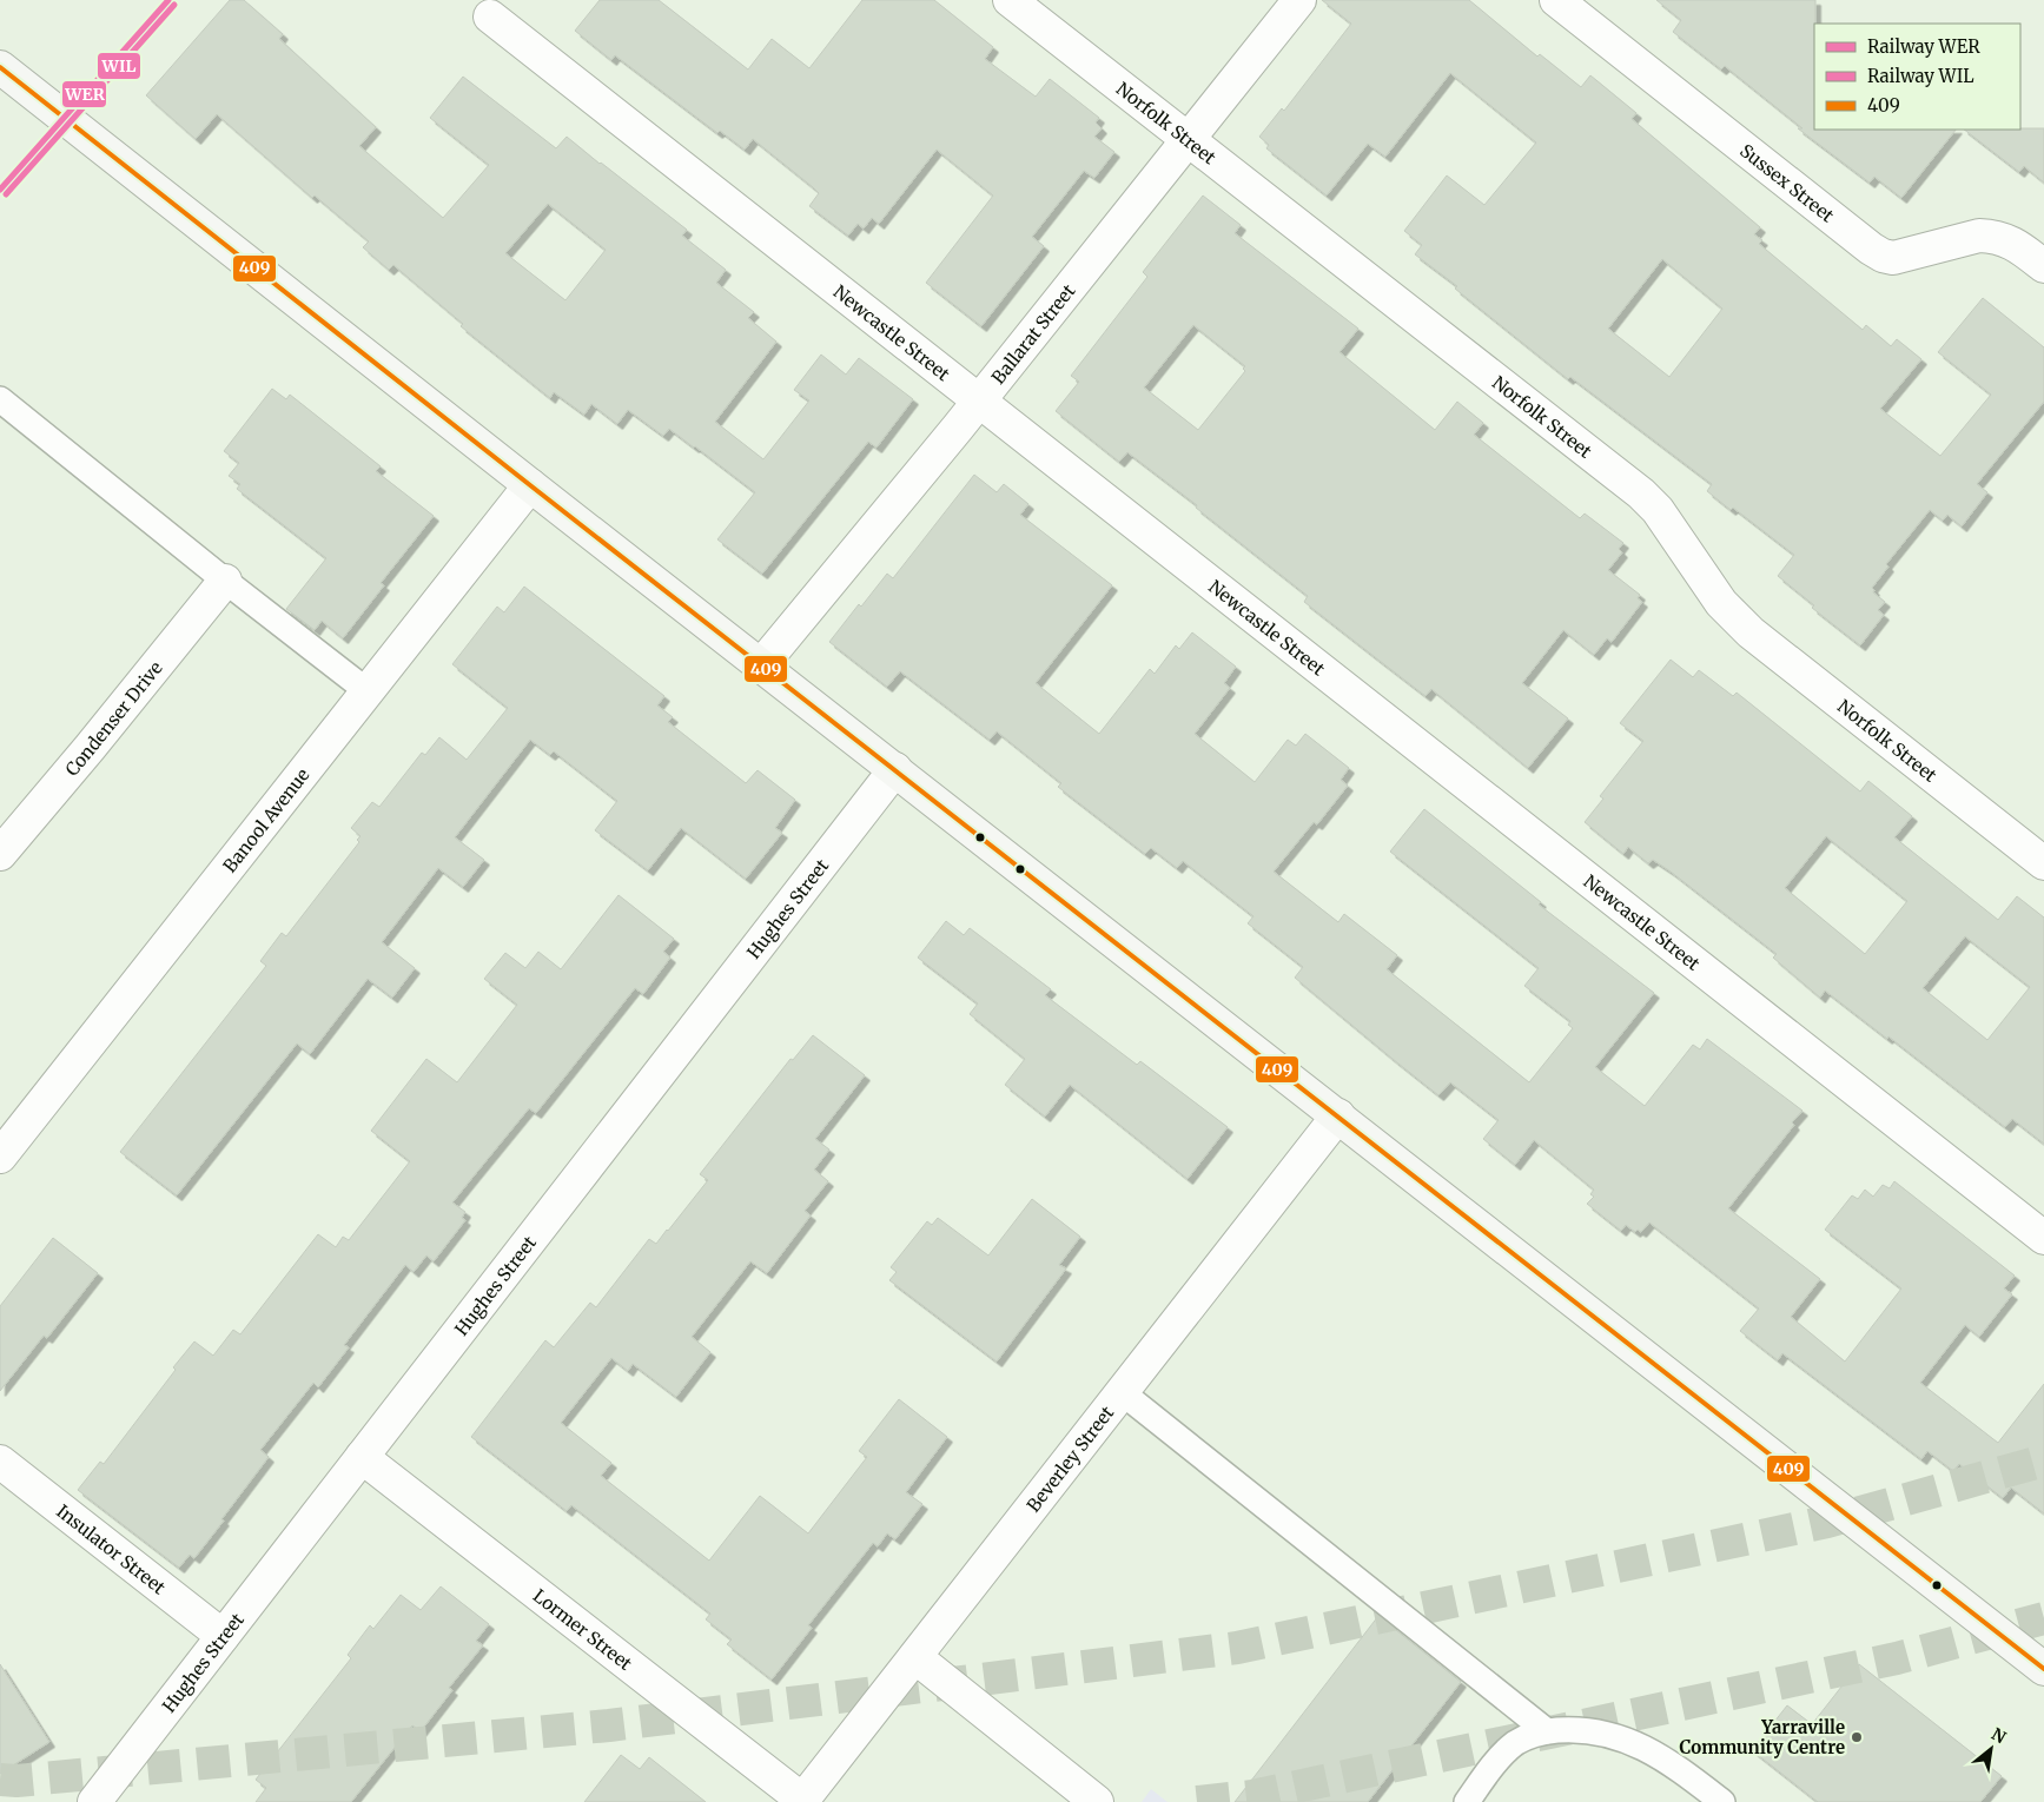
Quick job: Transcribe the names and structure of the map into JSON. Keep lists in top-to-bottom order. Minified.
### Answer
{"streets":{"street":["Norfolk Street","Sussex Street","Newcastle Street","Ballarat Street","Condenser Drive","Banool Avenue","Hughes Street","Beverley Street","Insulator Street","Lormer Street"]},"crossings":[["Norfolk Street","Ballarat Street"],["Newcastle Street","Ballarat Street"],["Hughes Street","Insulator Street"],["Hughes Street","Lormer Street"],["Beverley Street","Lormer Street"]],"places":["Yarraville Community Centre"],"lines":["rail line WER","rail line WIL","transit line 409"],"legend":["Railway WER","Railway WIL","409"],"north":"top right"}
